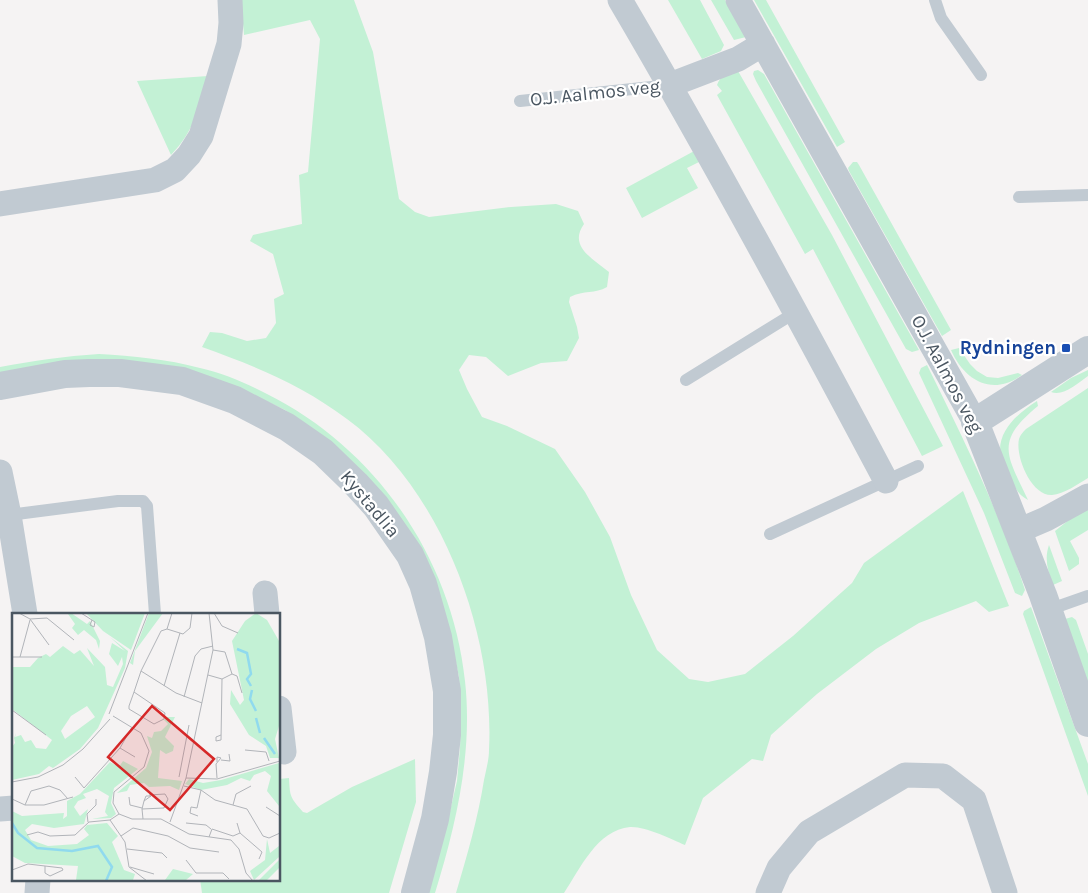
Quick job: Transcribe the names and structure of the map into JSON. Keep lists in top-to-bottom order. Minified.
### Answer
{"streets":{"street":["O.J. Aalmos veg","Kystadlia"]},"places":{"transit":["Rydningen"]}}
